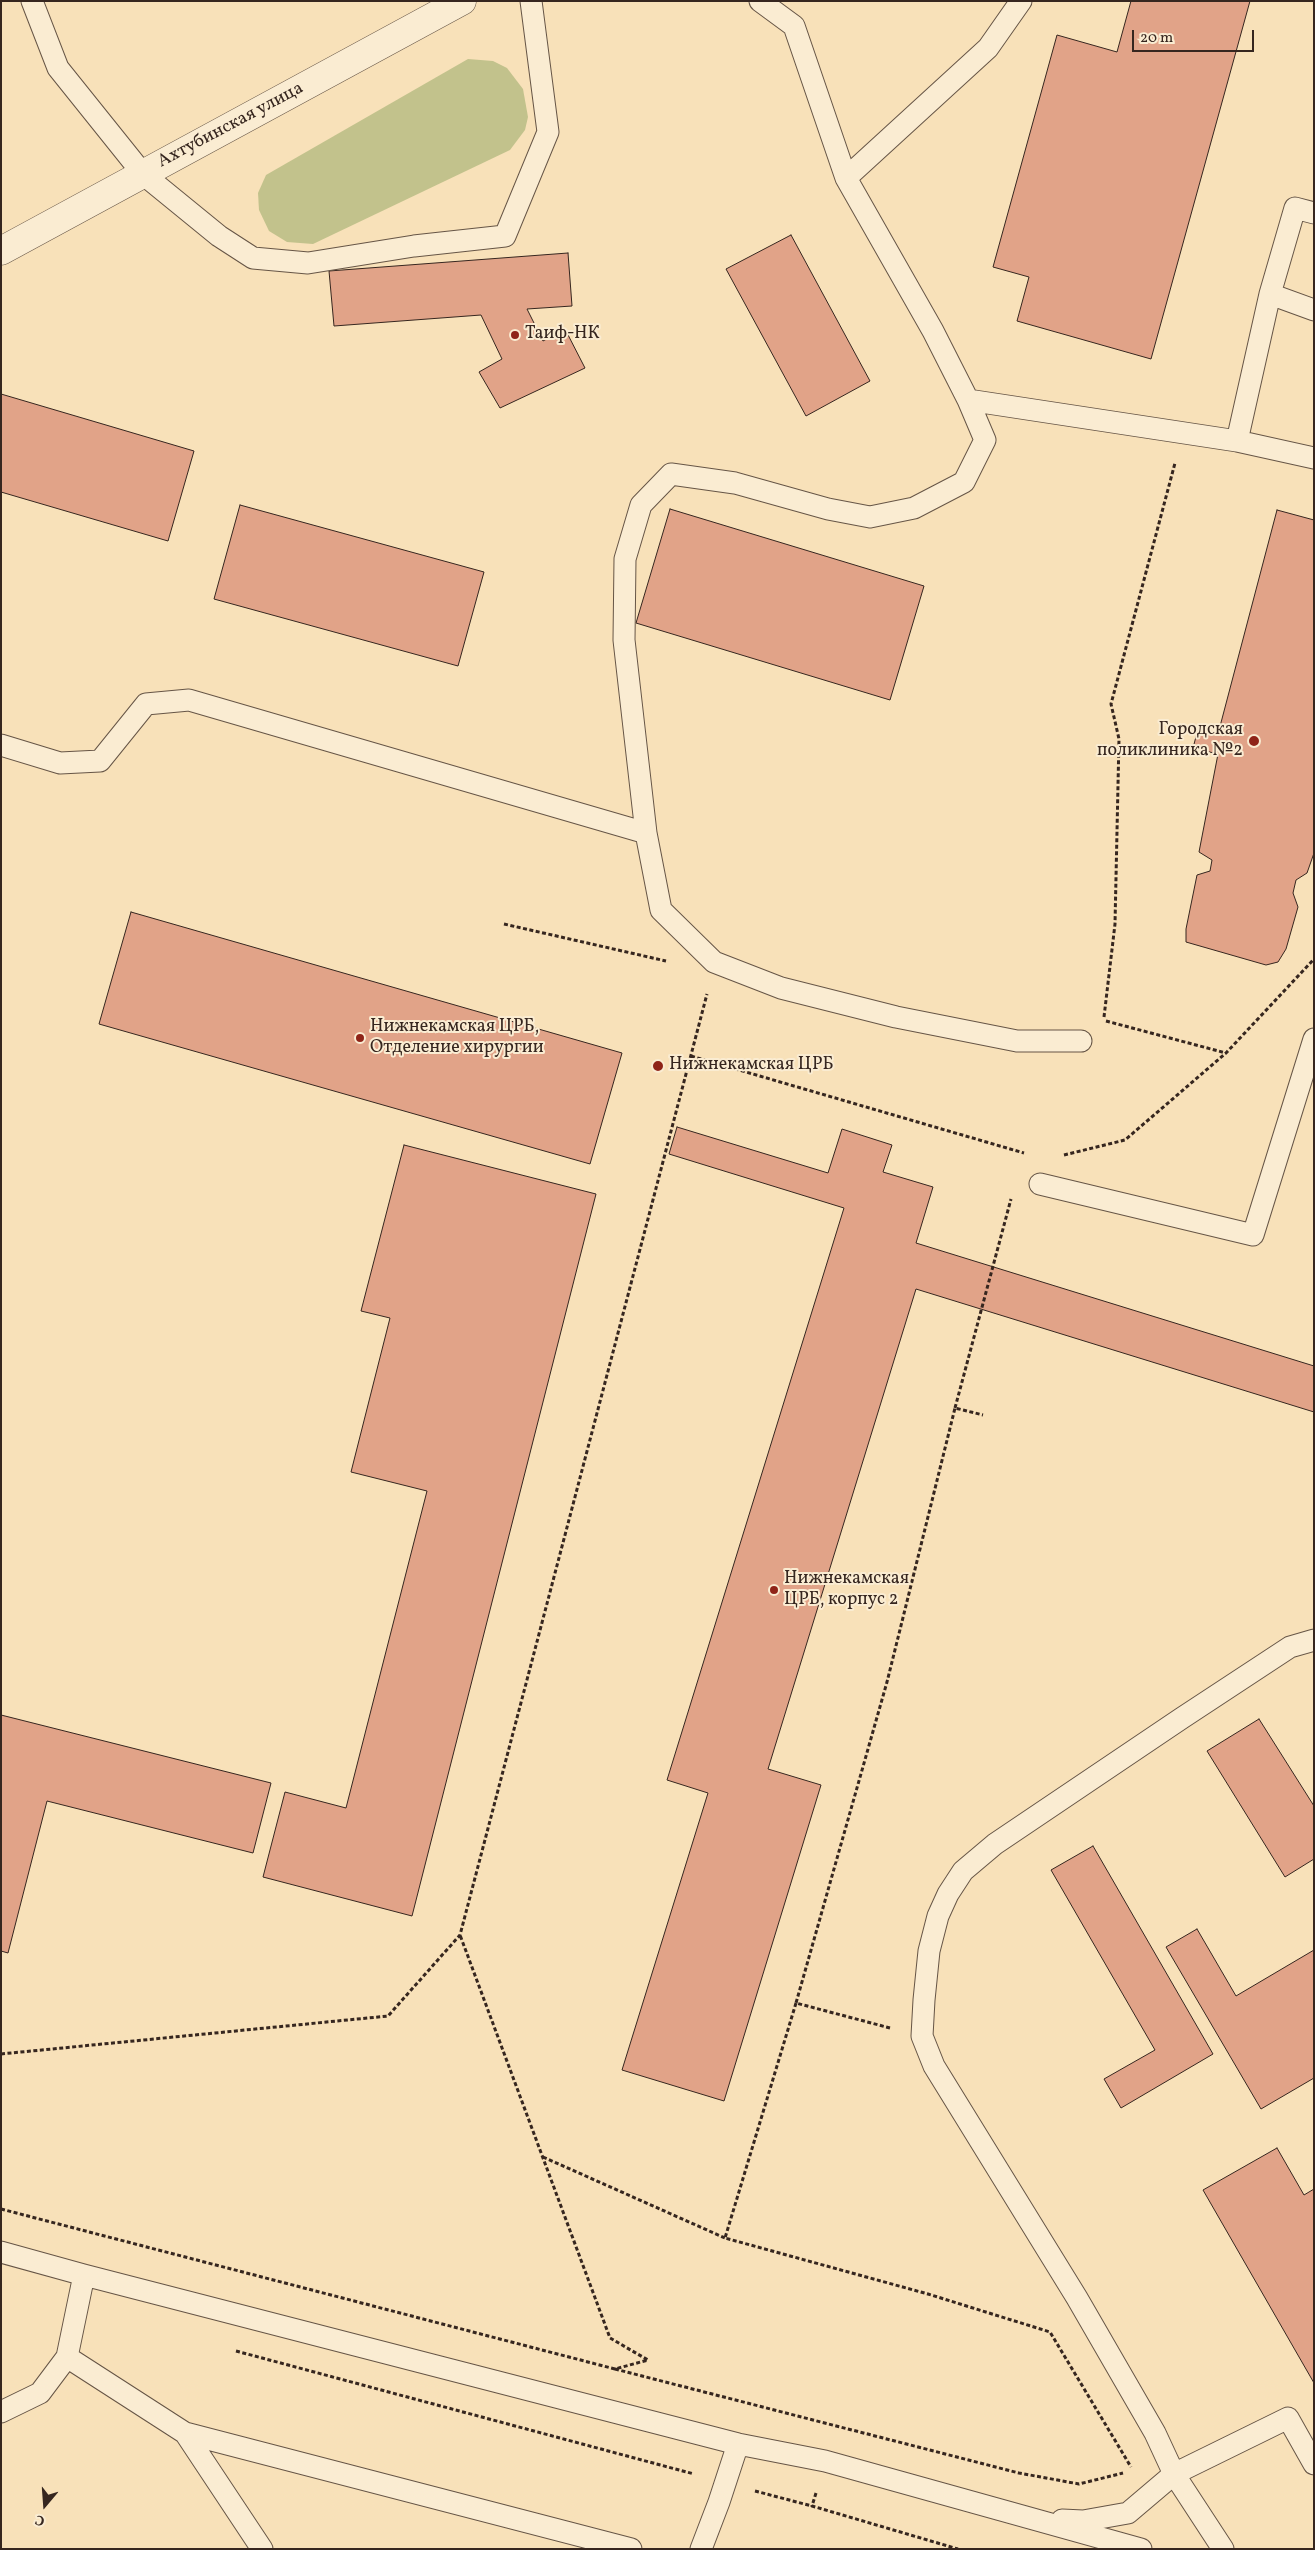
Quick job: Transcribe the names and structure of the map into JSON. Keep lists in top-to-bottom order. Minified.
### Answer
{"streets":{"street":["Ахтубинская улица"]},"places":["Таиф-НК","Городская поликлиника №2","Нижнекамская ЦРБ, Отделение хирургии","Нижнекамская ЦРБ","Нижнекамская ЦРБ, корпус 2"],"scale_bar":"20 m","north":"bottom"}
